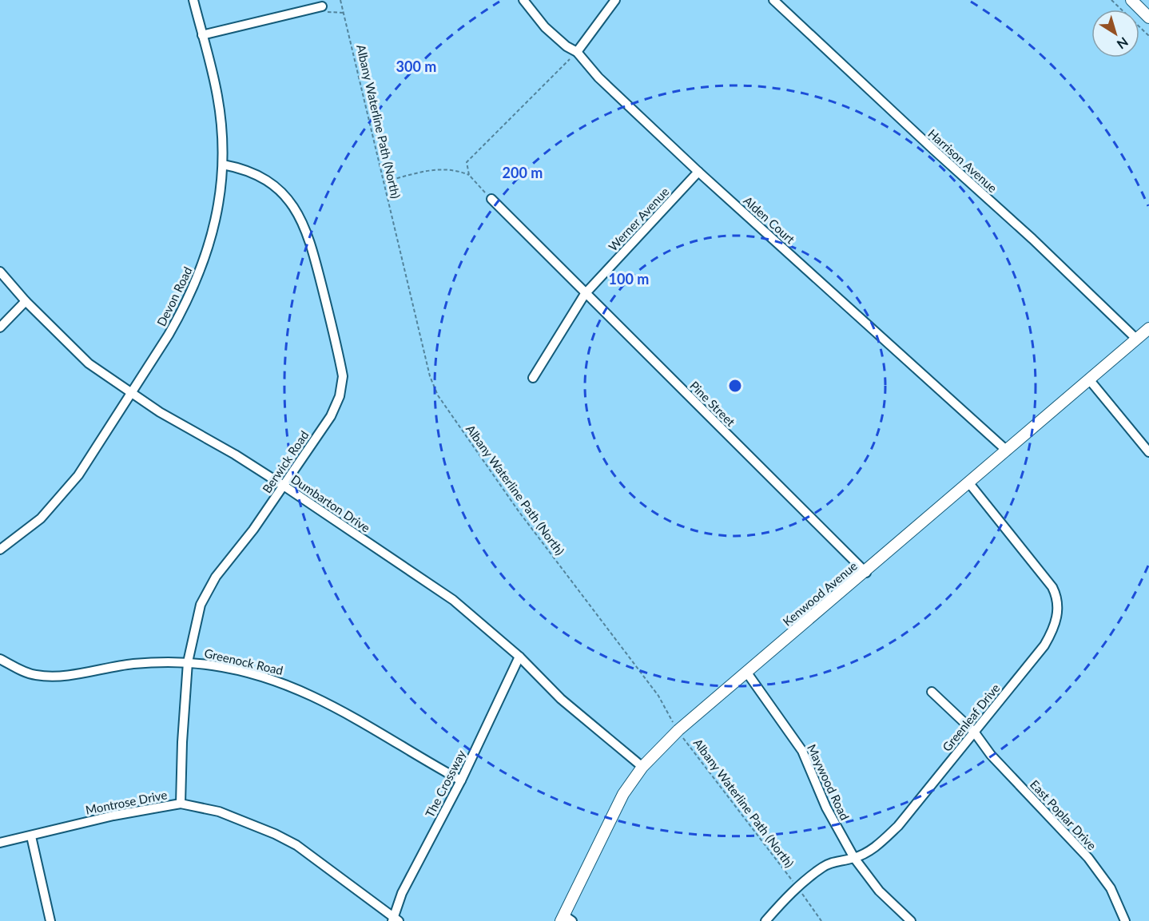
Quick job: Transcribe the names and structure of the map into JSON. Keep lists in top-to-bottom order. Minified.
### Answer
{"streets":{"street":["Harrison Avenue","Werner Avenue","Alden Court","Devon Road","Pine Street","Berwick Road","Dumbarton Drive","Kenwood Avenue","Greenock Road","Greenleaf Drive","Maywood Road","The Crossway","Montrose Drive","East Poplar Drive"],"path":["Albany Waterline Path (North)"]},"crossings":[["Albany Waterline Path (North)","Kenwood Avenue"],["Albany Waterline Path (North)","Greenleaf Drive"],["Harrison Avenue","Kenwood Avenue"],["Werner Avenue","Alden Court"],["Werner Avenue","Pine Street"],["Alden Court","Kenwood Avenue"],["Devon Road","Berwick Road"],["Devon Road","Dumbarton Drive"],["Pine Street","Kenwood Avenue"],["Berwick Road","Dumbarton Drive"],["Berwick Road","Greenock Road"],["Berwick Road","Montrose Drive"],["Dumbarton Drive","Kenwood Avenue"],["Dumbarton Drive","The Crossway"],["Kenwood Avenue","Greenleaf Drive"],["Kenwood Avenue","Maywood Road"],["Greenock Road","The Crossway"],["Greenleaf Drive","Maywood Road"],["Greenleaf Drive","East Poplar Drive"],["The Crossway","Montrose Drive"]],"north":"bottom right","rings":["300 m","200 m","100 m"]}
